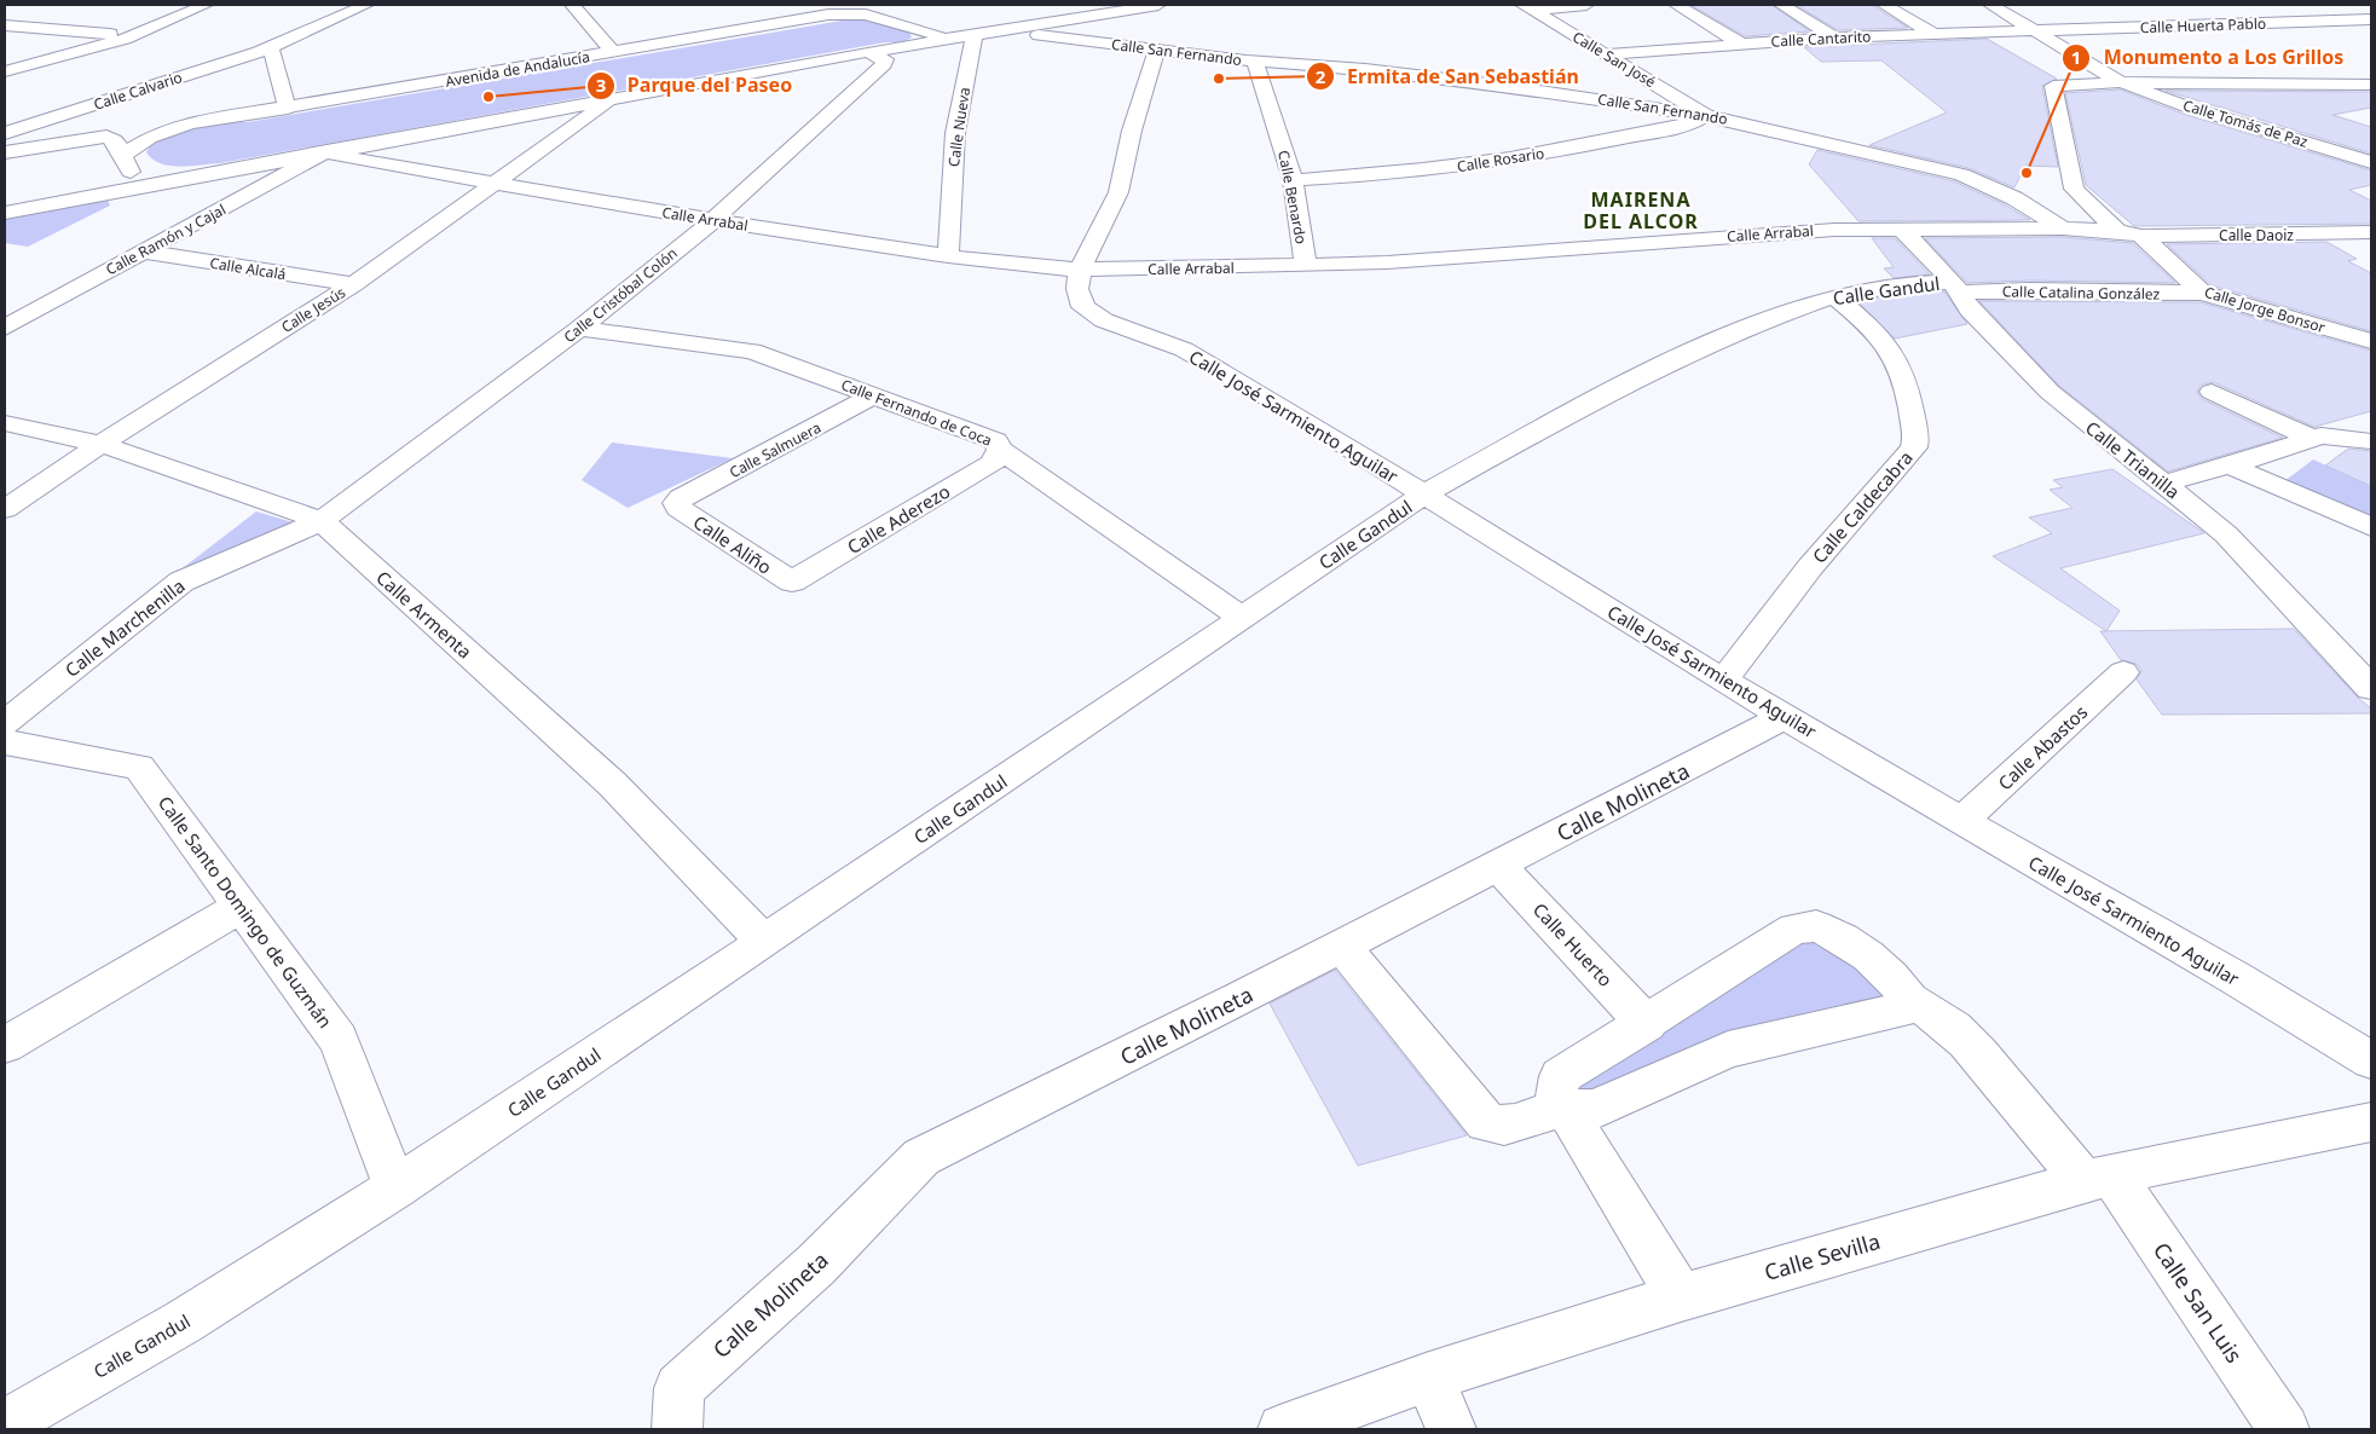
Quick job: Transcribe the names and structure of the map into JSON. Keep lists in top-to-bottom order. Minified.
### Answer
{"streets":{"street":["Calle Huerta Pablo","Calle Cantarito","Calle San Fernando","Calle San José","Avenida de Andalucía","Calle Calvario","Calle Tomás de Paz","Calle Nueva","Calle Rosario","Calle Benardo","Calle Arrabal","Calle Daoiz","Calle Ramón y Cajal","Calle Alcalá","Calle Gandul","Calle Catalina González","Calle Cristóbal Colón","Calle Jesús","Calle Jorge Bonsor","Calle Fernando de Coca","Calle José Sarmiento Aguilar","Calle Salmuera","Calle Trianilla","Calle Caldecabra","Calle Aderezo","Calle Aliño","Calle Armenta","Calle Marchenilla","Calle Abastos","Calle Molineta","Calle Santo Domingo de Guzmán","Calle Huerto","Calle Sevilla","Calle San Luis"]},"crossings":[["Calle Huerta Pablo","Calle Cantarito"],["Calle Cantarito","Calle San José"],["Calle San Fernando","Calle San José"],["Calle San Fernando","Calle Rosario"],["Calle San Fernando","Calle Benardo"],["Calle San Fernando","Calle Arrabal"],["Calle San José","Calle Rosario"],["Avenida de Andalucía","Calle Nueva"],["Calle Nueva","Calle Arrabal"],["Calle Rosario","Calle Benardo"],["Calle Benardo","Calle Arrabal"],["Calle Arrabal","Calle Daoiz"],["Calle Arrabal","Calle Ramón y Cajal"],["Calle Arrabal","Calle Cristóbal Colón"],["Calle Arrabal","Calle Jesús"],["Calle Arrabal","Calle José Sarmiento Aguilar"],["Calle Arrabal","Calle Trianilla"],["Calle Daoiz","Calle Jorge Bonsor"],["Calle Ramón y Cajal","Calle Alcalá"],["Calle Alcalá","Calle Jesús"],["Calle Gandul","Calle Catalina González"],["Calle Gandul","Calle Fernando de Coca"],["Calle Gandul","Calle José Sarmiento Aguilar"],["Calle Gandul","Calle Trianilla"],["Calle Gandul","Calle Caldecabra"],["Calle Gandul","Calle Armenta"],["Calle Gandul","Calle Santo Domingo de Guzmán"],["Calle Catalina González","Calle Jorge Bonsor"],["Calle Catalina González","Calle Trianilla"],["Calle Cristóbal Colón","Calle Fernando de Coca"],["Calle Cristóbal Colón","Calle Armenta"],["Calle Cristóbal Colón","Calle Marchenilla"],["Calle Jesús","Calle Armenta"],["Calle Fernando de Coca","Calle Salmuera"],["Calle Fernando de Coca","Calle Aderezo"],["Calle José Sarmiento Aguilar","Calle Caldecabra"],["Calle José Sarmiento Aguilar","Calle Abastos"],["Calle José Sarmiento Aguilar","Calle Molineta"],["Calle Salmuera","Calle Aliño"],["Calle Aderezo","Calle Aliño"],["Calle Armenta","Calle Marchenilla"],["Calle Molineta","Calle Huerto"],["Calle Sevilla","Calle San Luis"]],"districts":["MAIRENA DEL ALCOR"],"places":["Ermita de San Sebastián","Parque del Paseo","Monumento a Los Grillos"]}
